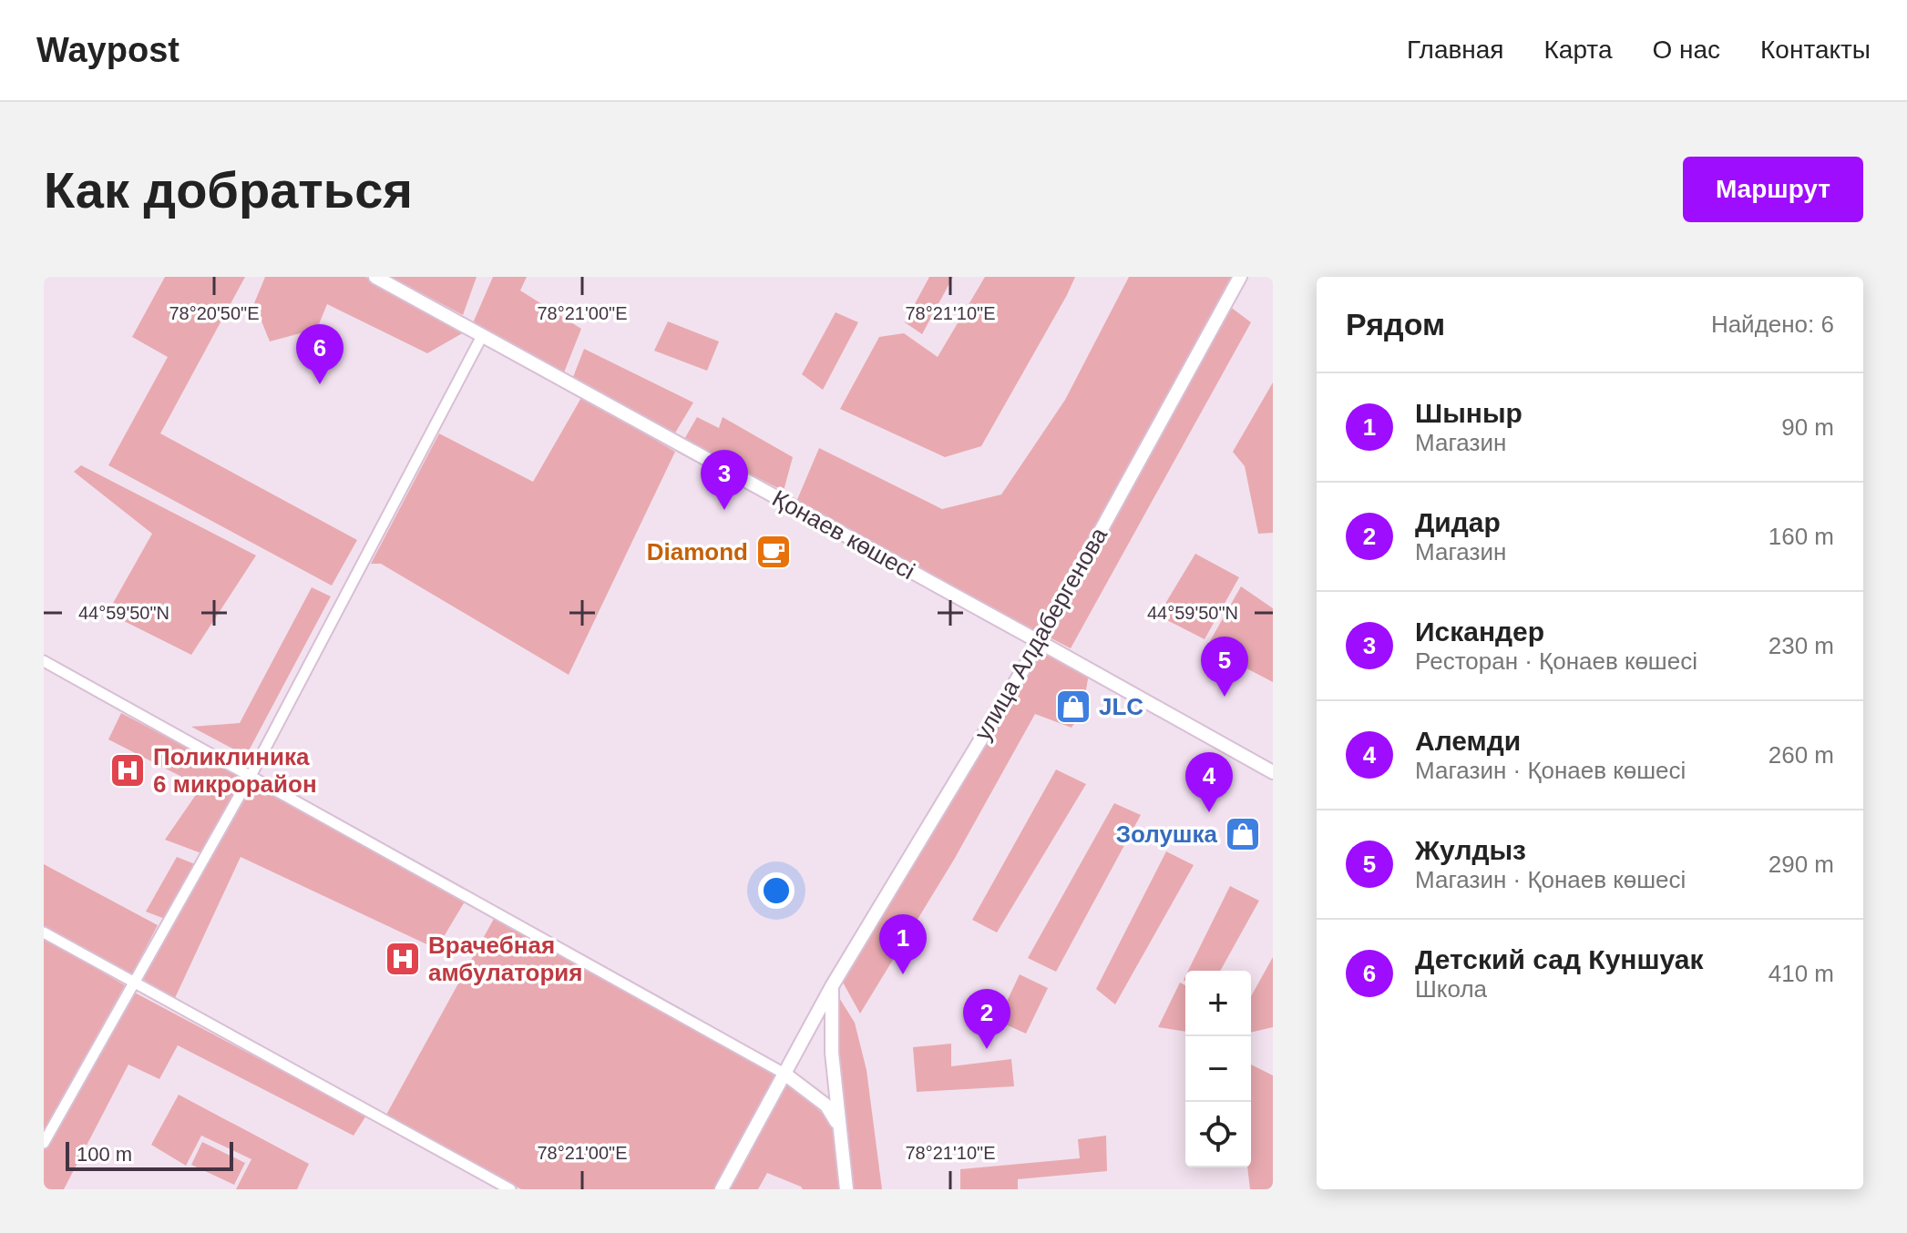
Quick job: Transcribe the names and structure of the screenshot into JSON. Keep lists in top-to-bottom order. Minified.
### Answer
{"streets":{"street":["Қонаев көшесі","улица Алдабергенова"]},"crossings":[["Қонаев көшесі","улица Алдабергенова"]],"places":{"cafe":["Diamond"],"shop":["JLC","Золушка"],"hospital":["Поликлиника 6 микрорайон","Врачебная амбулатория"]},"scale_bar":"100 m","page":{"header":"Waypost","nav":["Главная","Карта","О нас","Контакты"],"buttons":"Маршрут","title":"Как добраться","heading":["Рядом","Найдено: 6"],"pins":["6","3","5","4","1","2"],"list":[{"mark":"1","name":"Шыныр","note":"Магазин","value":"90 m"},{"mark":"2","name":"Дидар","note":"Магазин","value":"160 m"},{"mark":"3","name":"Искандер","note":"Ресторан · Қонаев көшесі","value":"230 m"},{"mark":"4","name":"Алемди","note":"Магазин · Қонаев көшесі","value":"260 m"},{"mark":"5","name":"Жулдыз","note":"Магазин · Қонаев көшесі","value":"290 m"},{"mark":"6","name":"Детский сад Куншуак","note":"Школа","value":"410 m"}],"map_buttons":["+","−"],"scale":"100 m"},"coordinates":["78°20'50\"E","78°21'00\"E","78°21'10\"E","44°59'50\"N"]}
